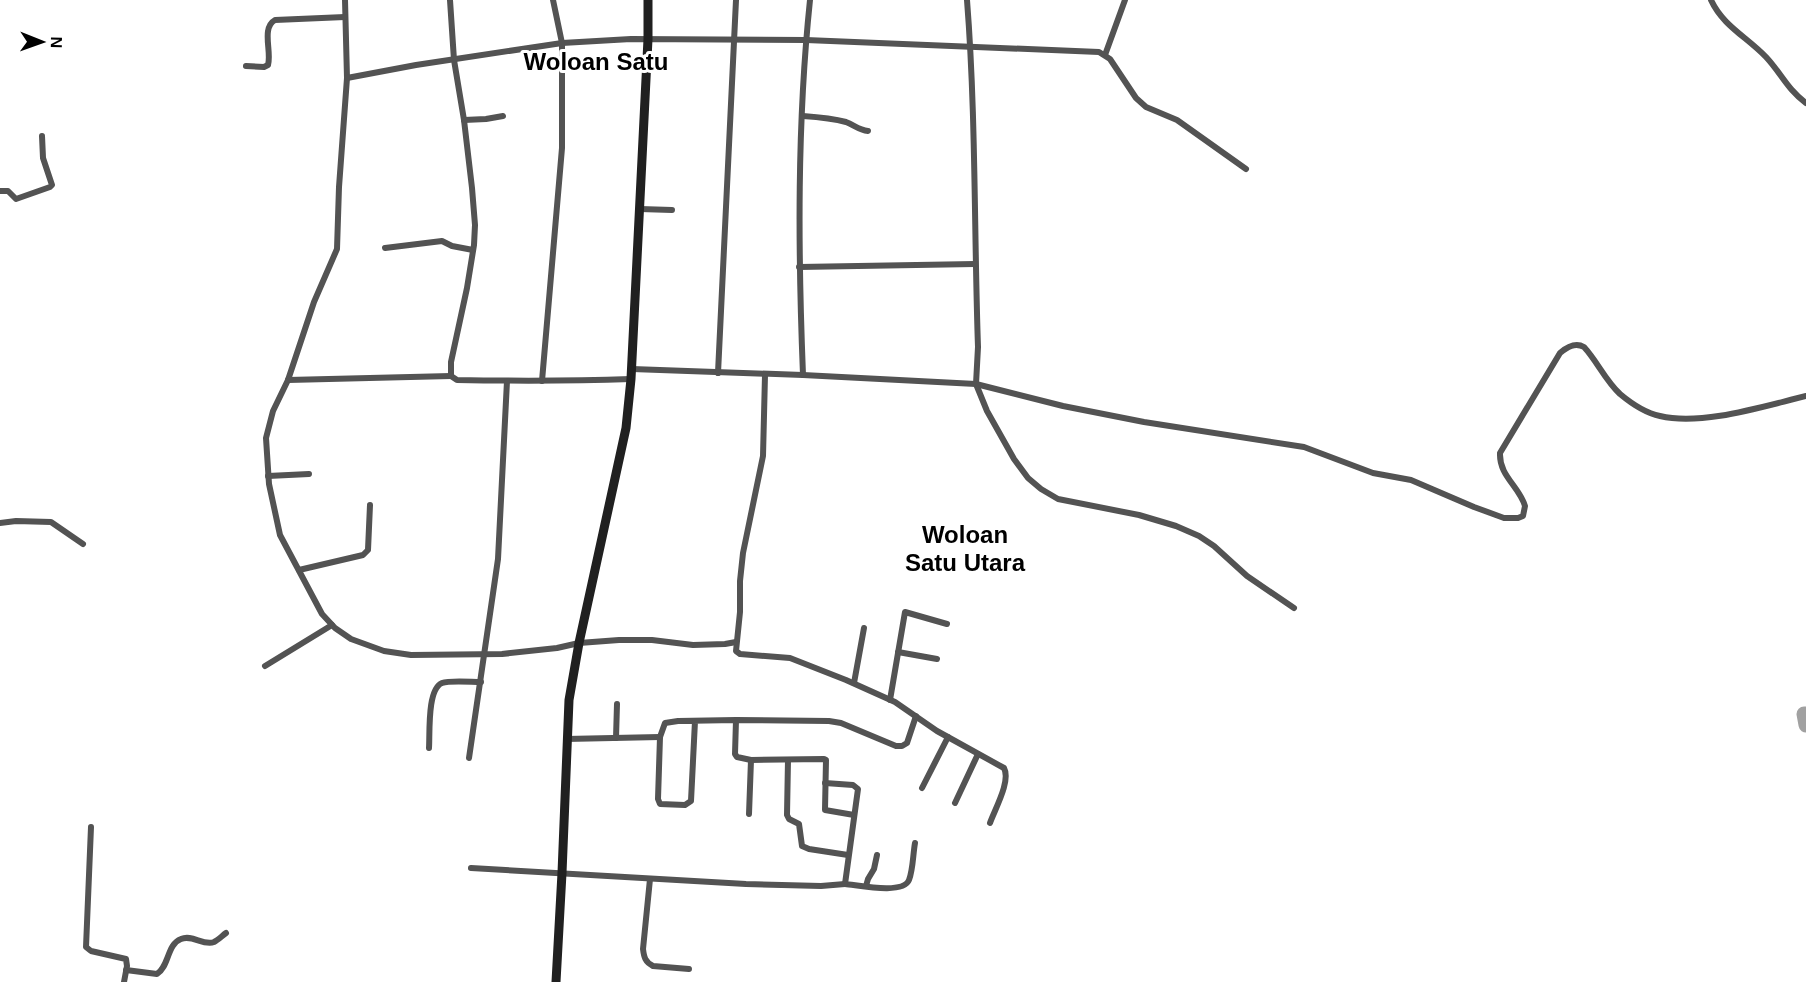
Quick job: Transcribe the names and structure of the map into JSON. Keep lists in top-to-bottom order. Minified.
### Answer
{"districts":["Woloan Satu","Woloan Satu Utara"],"north":"right"}
